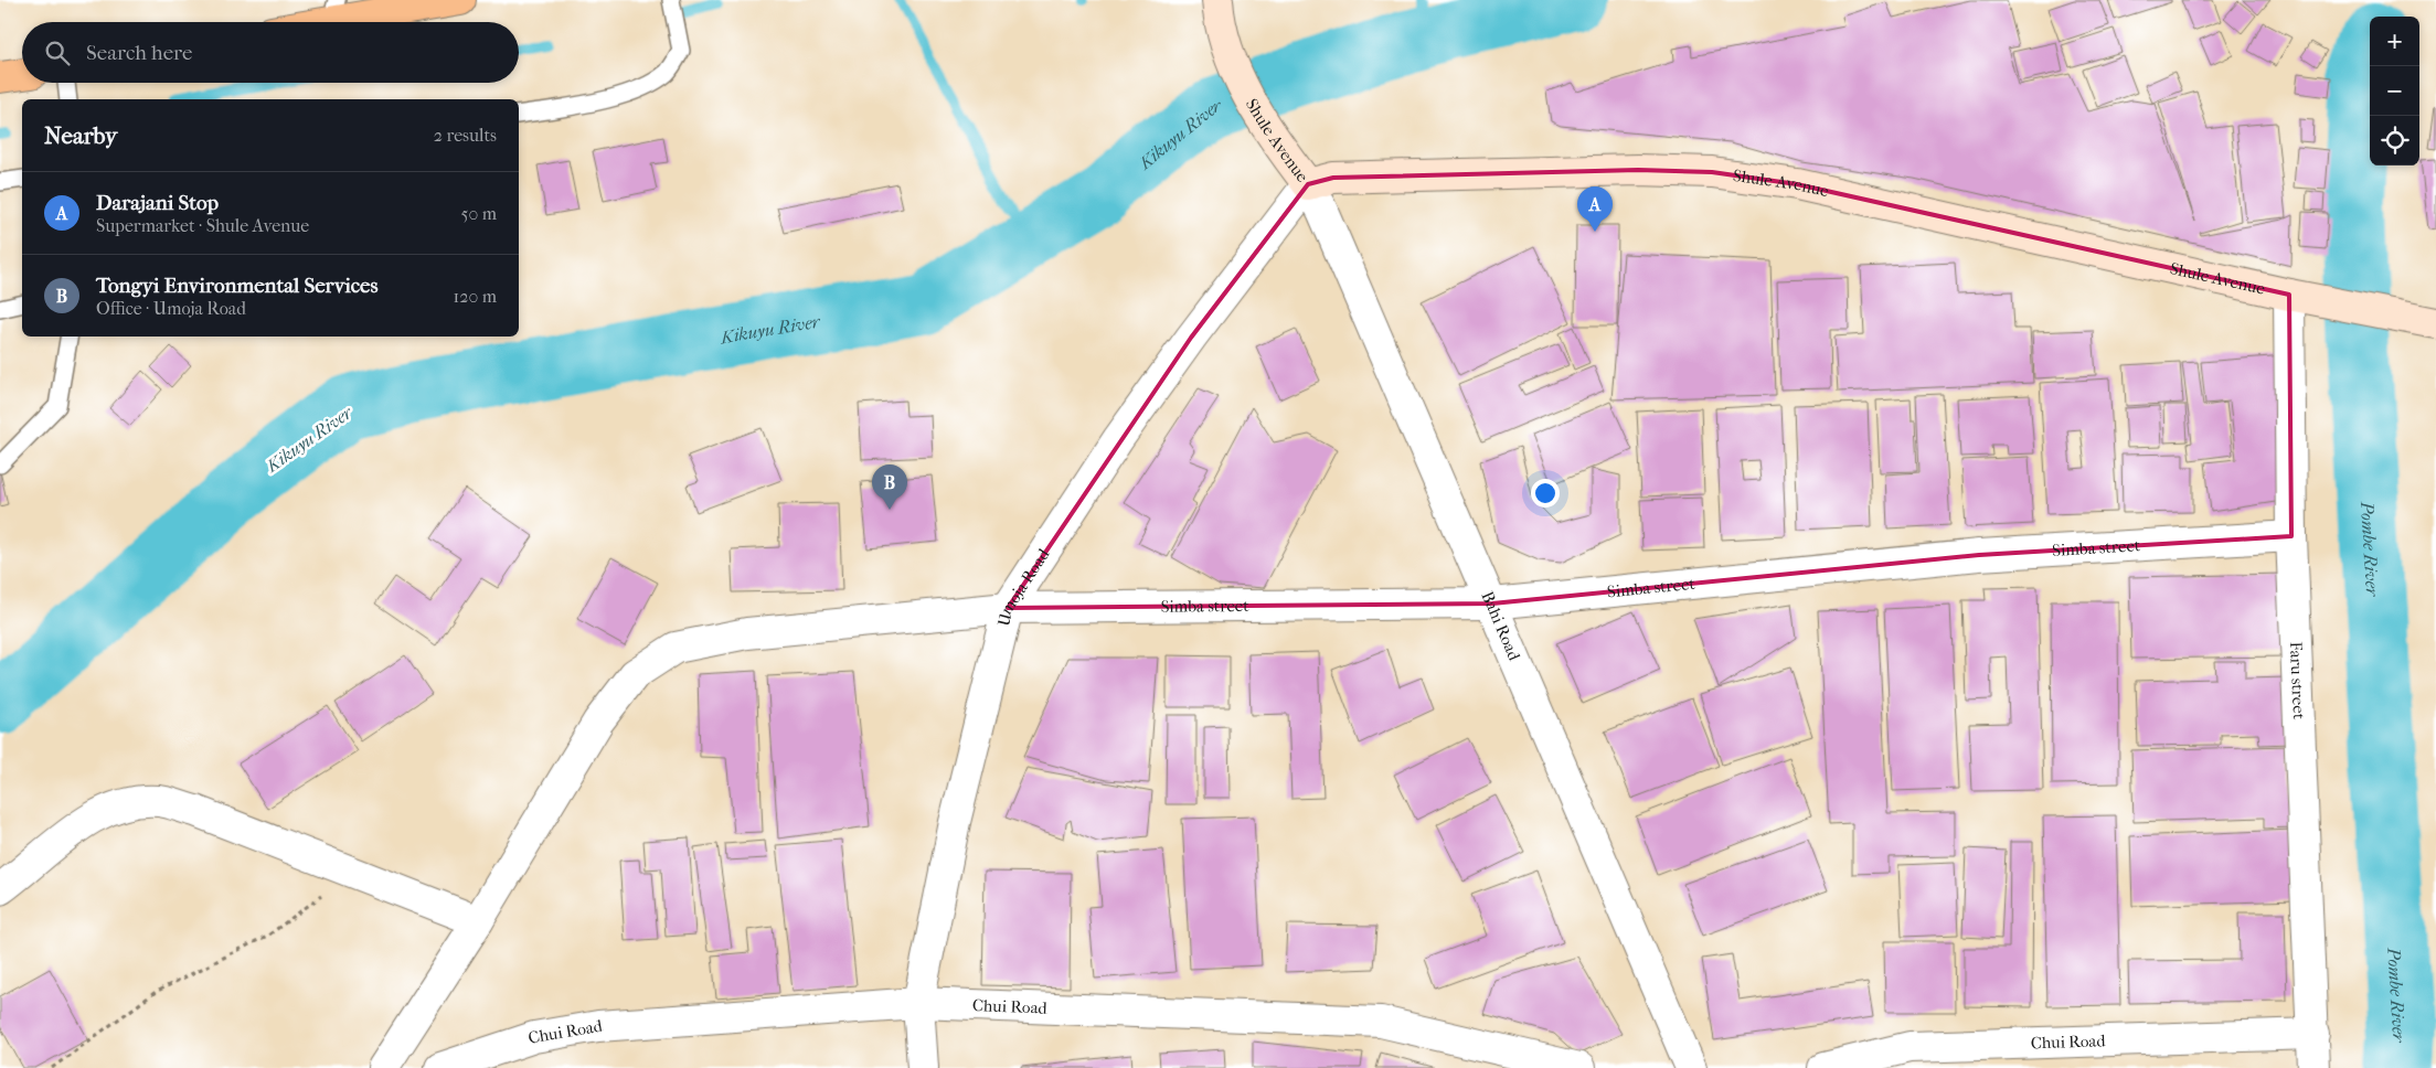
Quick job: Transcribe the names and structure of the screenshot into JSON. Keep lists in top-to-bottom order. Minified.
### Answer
{"streets":{"main road":["Shule Avenue"],"street":["Simba street","Umoja Road","Bahi Road","Faru street","Chui Road"]},"crossings":[["Shule Avenue","Umoja Road"],["Shule Avenue","Bahi Road"],["Shule Avenue","Faru street"],["Simba street","Umoja Road"],["Simba street","Bahi Road"],["Simba street","Faru street"],["Umoja Road","Bahi Road"],["Umoja Road","Chui Road"],["Faru street","Chui Road"]],"water":["Kikuyu River","Pombe River"],"page":{"map_buttons":["+","−"],"search":"Search here","heading":["Nearby","2 results"],"list":[{"mark":"A","name":"Darajani Stop","note":"Supermarket · Shule Avenue","value":"50 m"},{"mark":"B","name":"Tongyi Environmental Services","note":"Office · Umoja Road","value":"120 m"}],"pins":["A","B"]}}
